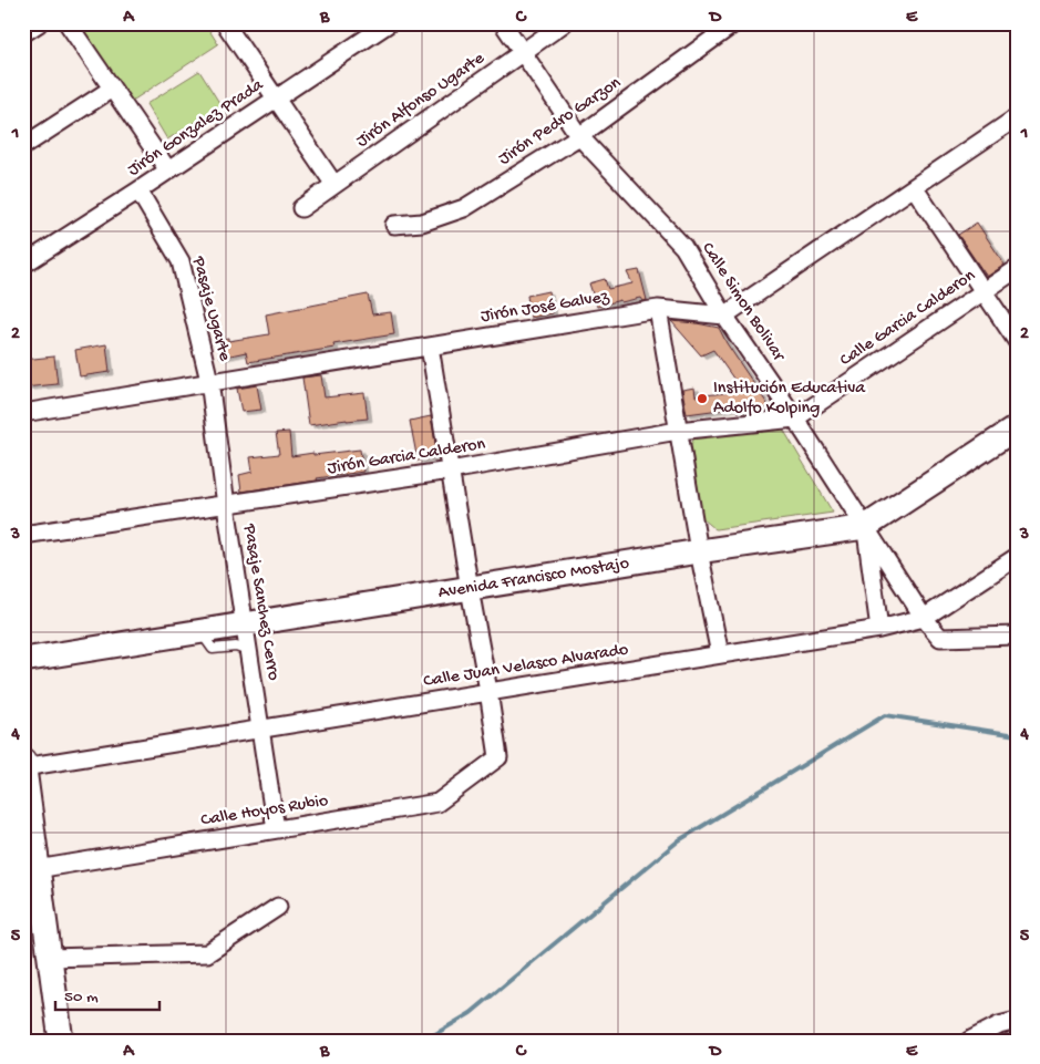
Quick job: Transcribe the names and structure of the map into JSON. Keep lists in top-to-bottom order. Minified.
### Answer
{"streets":{"street":["Jirón Alfonso Ugarte","Jirón Pedro Garzon","Jirón Gonzalez Prada","Calle Simon Bolivar","Jirón José Galvez","Pasaje Ugarte","Calle Garcia Calderon","Jirón Garcia Calderon","Avenida Francisco Mostajo","Pasaje Sanchez Cerro","Calle Juan Velasco Alvarado","Calle Hoyos Rubio"]},"crossings":[["Jirón Alfonso Ugarte","Calle Simon Bolivar"],["Jirón Pedro Garzon","Calle Simon Bolivar"],["Jirón Gonzalez Prada","Pasaje Ugarte"],["Calle Simon Bolivar","Jirón José Galvez"],["Calle Simon Bolivar","Calle Garcia Calderon"],["Calle Simon Bolivar","Jirón Garcia Calderon"],["Calle Simon Bolivar","Avenida Francisco Mostajo"],["Calle Simon Bolivar","Calle Juan Velasco Alvarado"],["Jirón José Galvez","Pasaje Ugarte"],["Jirón José Galvez","Pasaje Sanchez Cerro"],["Pasaje Ugarte","Pasaje Sanchez Cerro"],["Calle Garcia Calderon","Jirón Garcia Calderon"],["Jirón Garcia Calderon","Pasaje Sanchez Cerro"],["Avenida Francisco Mostajo","Pasaje Sanchez Cerro"],["Pasaje Sanchez Cerro","Calle Juan Velasco Alvarado"],["Pasaje Sanchez Cerro","Calle Hoyos Rubio"],["Calle Juan Velasco Alvarado","Calle Hoyos Rubio"]],"places":["Institución Educativa Adolfo Kolping"],"scale_bar":"50 m","grid":{"columns":["A","B","C","D","E"],"rows":["1","2","3","4","5"]}}
